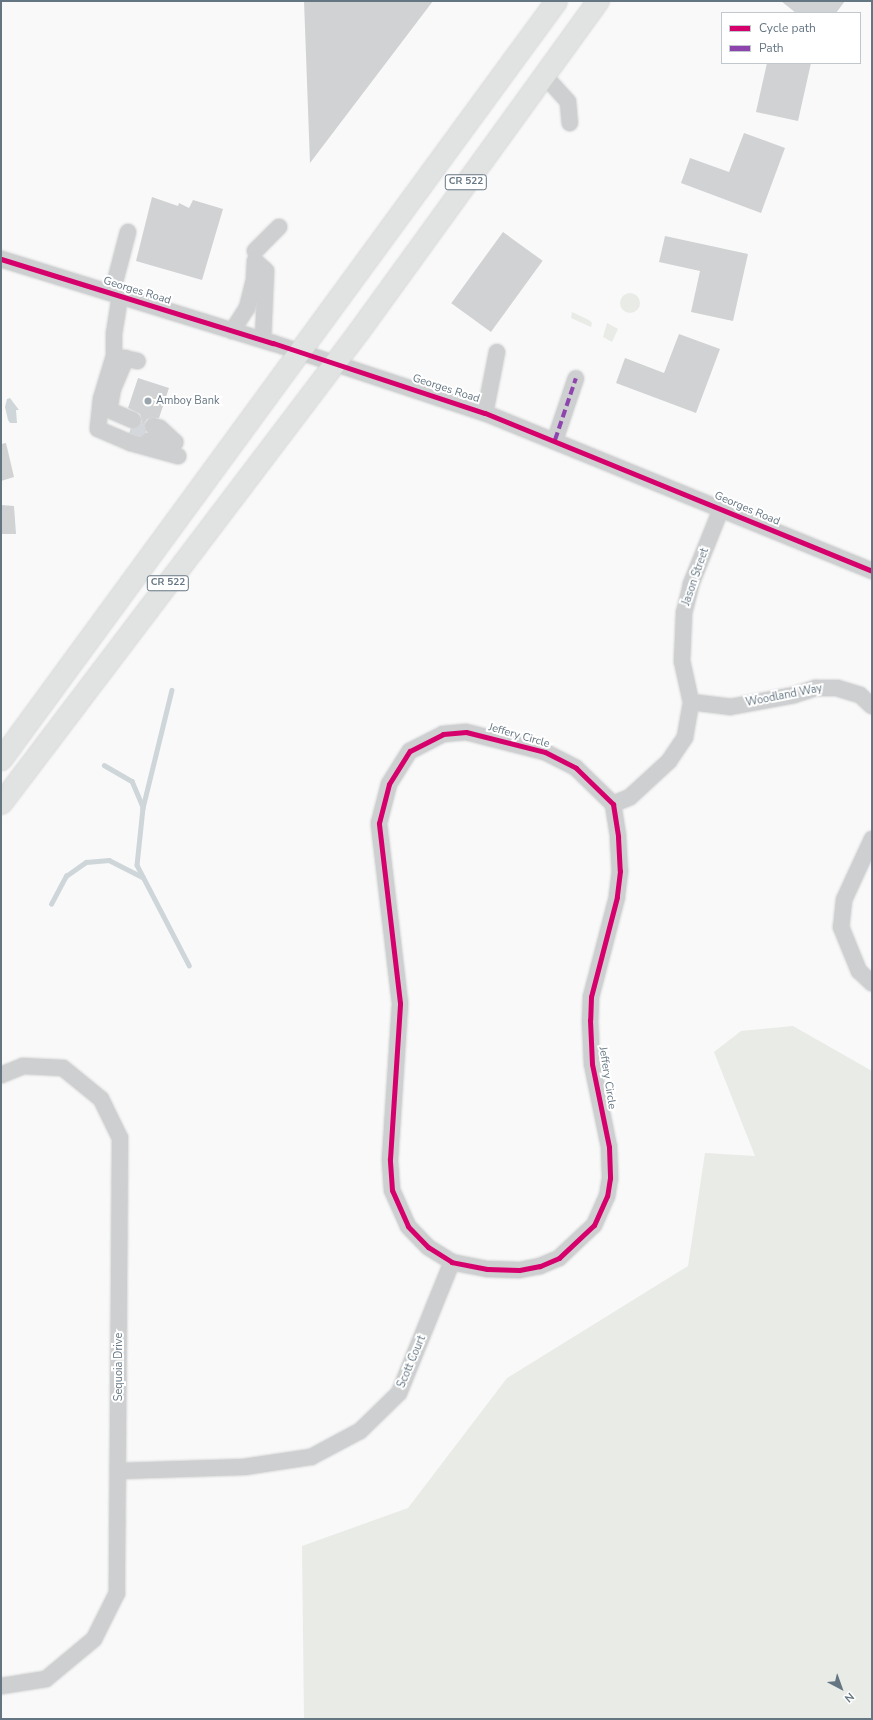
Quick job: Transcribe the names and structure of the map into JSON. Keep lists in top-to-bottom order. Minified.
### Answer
{"streets":{"main road":["CR 522"],"street":["Georges Road","Jason Street","Woodland Way","Jeffery Circle","Scott Court","Sequoia Drive"]},"crossings":[["CR 522","Georges Road"],["Georges Road","Jason Street"],["Jason Street","Woodland Way"],["Jason Street","Jeffery Circle"],["Jeffery Circle","Scott Court"],["Scott Court","Sequoia Drive"]],"places":["Amboy Bank"],"legend":["Cycle path","Path"],"north":"bottom right"}
